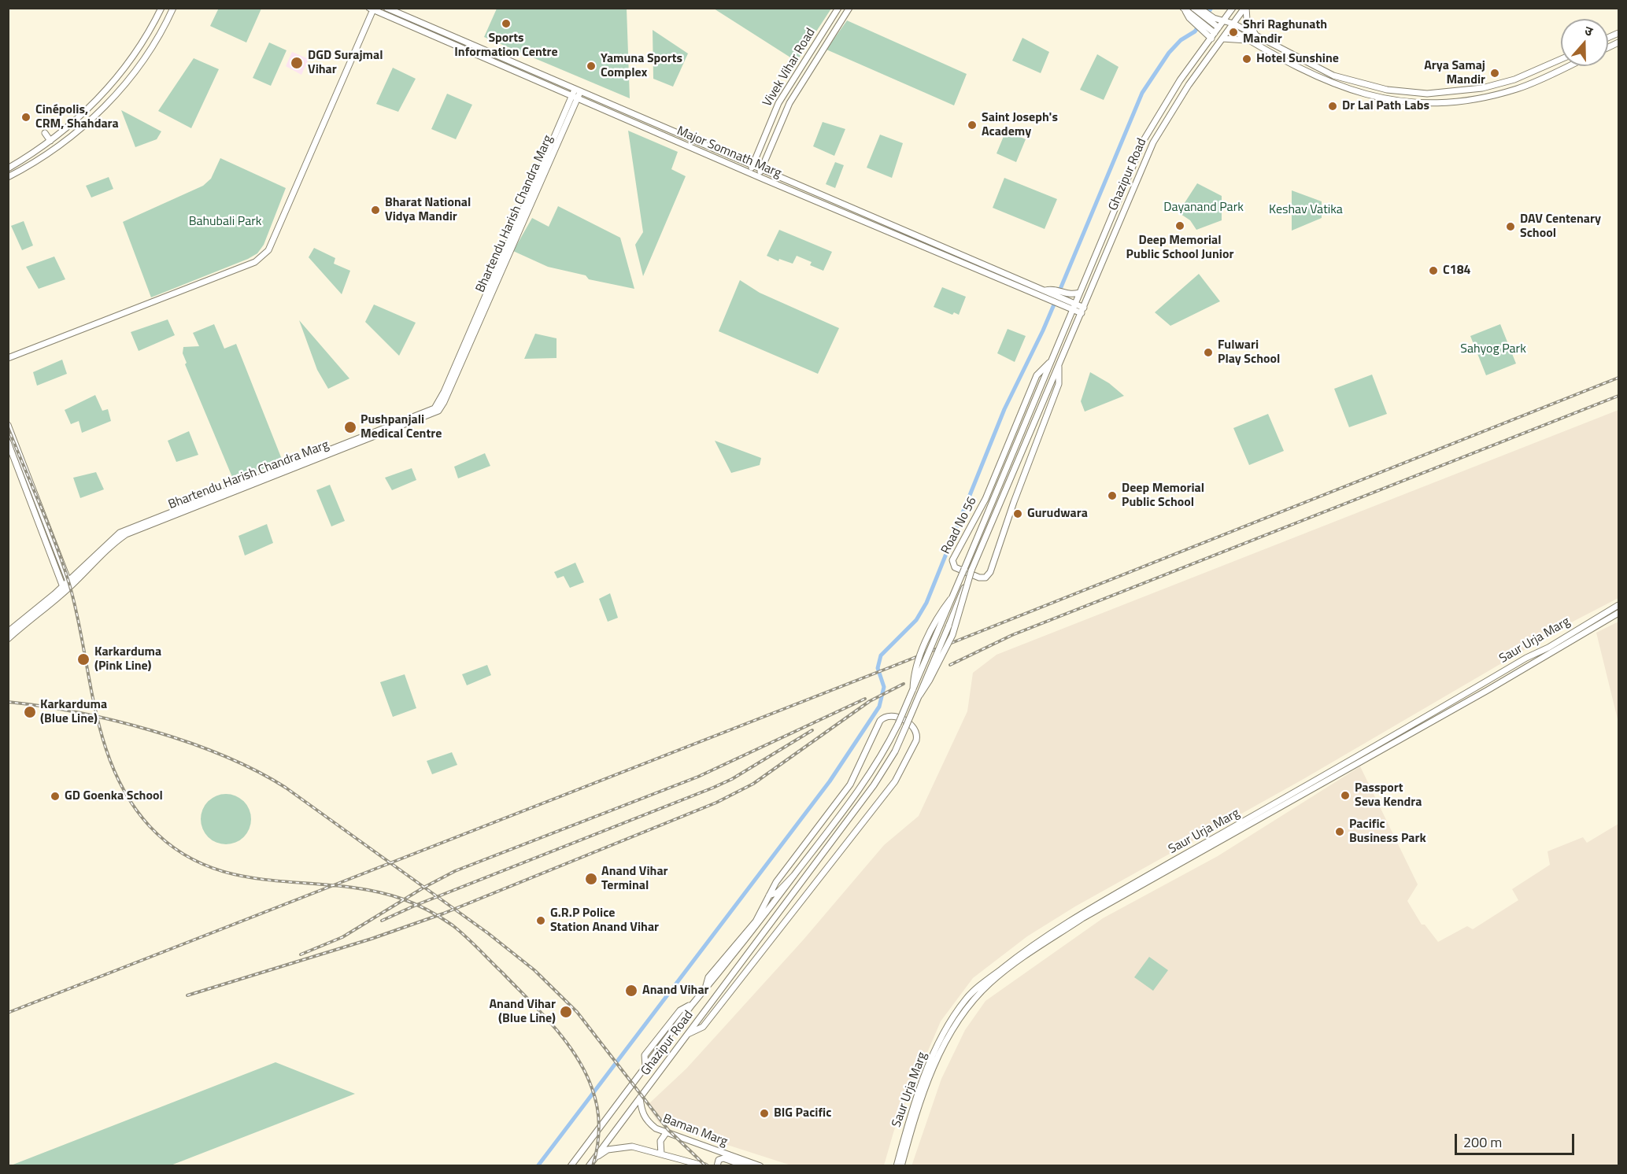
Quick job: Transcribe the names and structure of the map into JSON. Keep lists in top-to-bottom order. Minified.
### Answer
{"streets":{"main road":["Vivek Vihar Road","Major Somnath Marg","Ghazipur Road","Bhartendu Harish Chandra Marg","Road No 56","Saur Urja Marg","Baman Marg"]},"crossings":[["Vivek Vihar Road","Major Somnath Marg"],["Major Somnath Marg","Ghazipur Road"],["Major Somnath Marg","Bhartendu Harish Chandra Marg"],["Ghazipur Road","Road No 56"],["Ghazipur Road","Baman Marg"]],"parks":["Dayanand Park","Keshav Vatika","Bahubali Park","Sahyog Park"],"places":["Sports Information Centre","Shri Raghunath Mandir","Hotel Sunshine","DGD Surajmal Vihar","Yamuna Sports Complex","Arya Samaj Mandir","Dr Lal Path Labs","Cinépolis, CRM, Shahdara","Saint Joseph's Academy","Bharat National Vidya Mandir","Deep Memorial Public School Junior","DAV Centenary School","C184","Fulwari Play School","Pushpanjali Medical Centre","Deep Memorial Public School","Gurudwara","Karkarduma (Pink Line)","Karkarduma (Blue Line)","Passport Seva Kendra","GD Goenka School","Pacific Business Park","Anand Vihar Terminal","G.R.P Police Station Anand Vihar","Anand Vihar","Anand Vihar (Blue Line)","BIG Pacific"],"scale_bar":"200 m","north":"top"}
